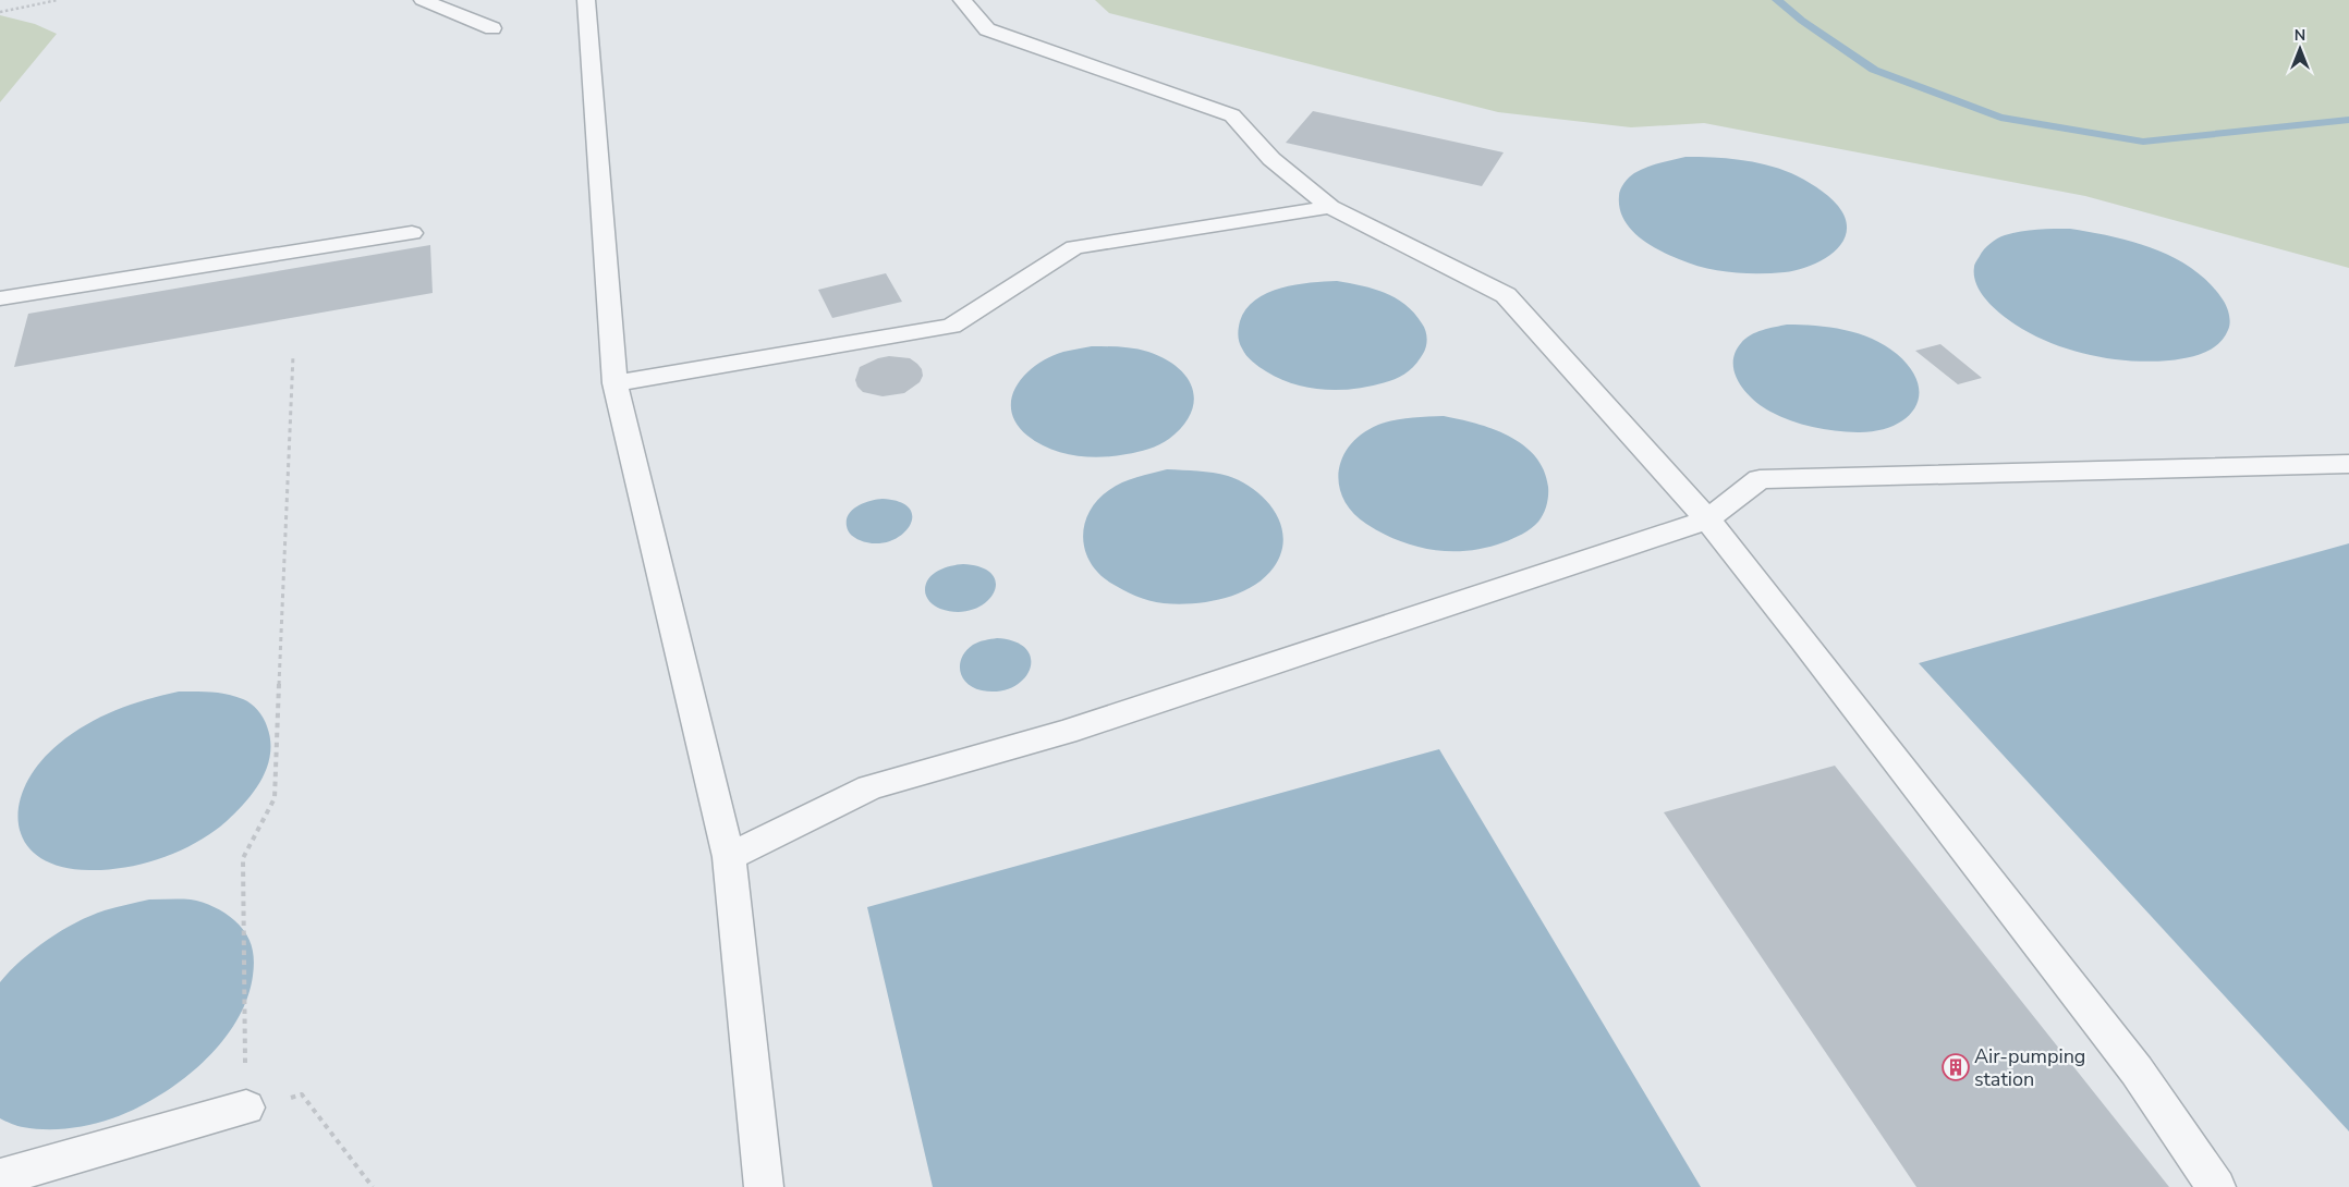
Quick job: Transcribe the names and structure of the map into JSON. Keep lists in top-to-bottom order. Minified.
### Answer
{"places":{"building":["Air-pumping station"]},"north":"top"}
